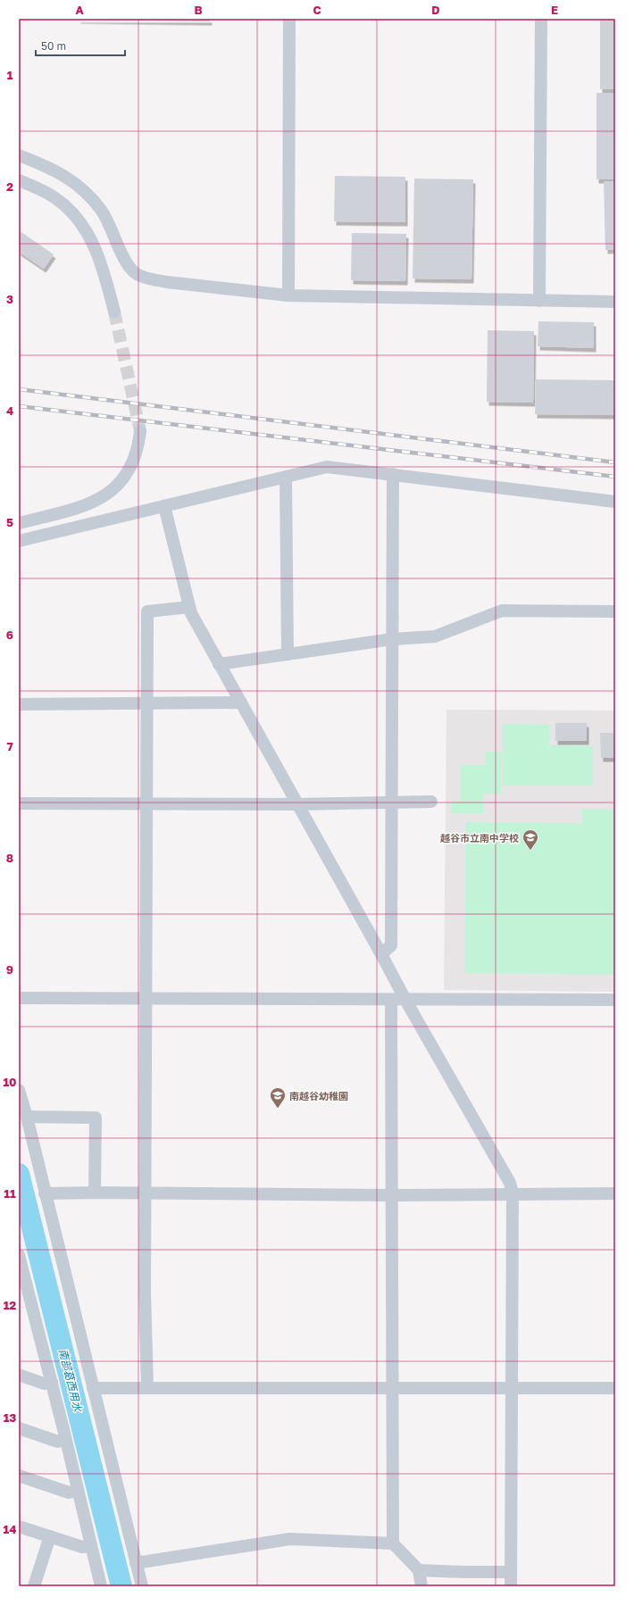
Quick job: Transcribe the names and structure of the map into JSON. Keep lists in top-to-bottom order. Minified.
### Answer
{"water":["南部葛西用水"],"places":{"school or university":["越谷市立南中学校","南越谷幼稚園"]},"scale_bar":"50 m","grid":{"columns":["A","B","C","D","E"],"rows":["1","2","3","4","5","6","7","8","9","10","11","12","13","14"]}}
